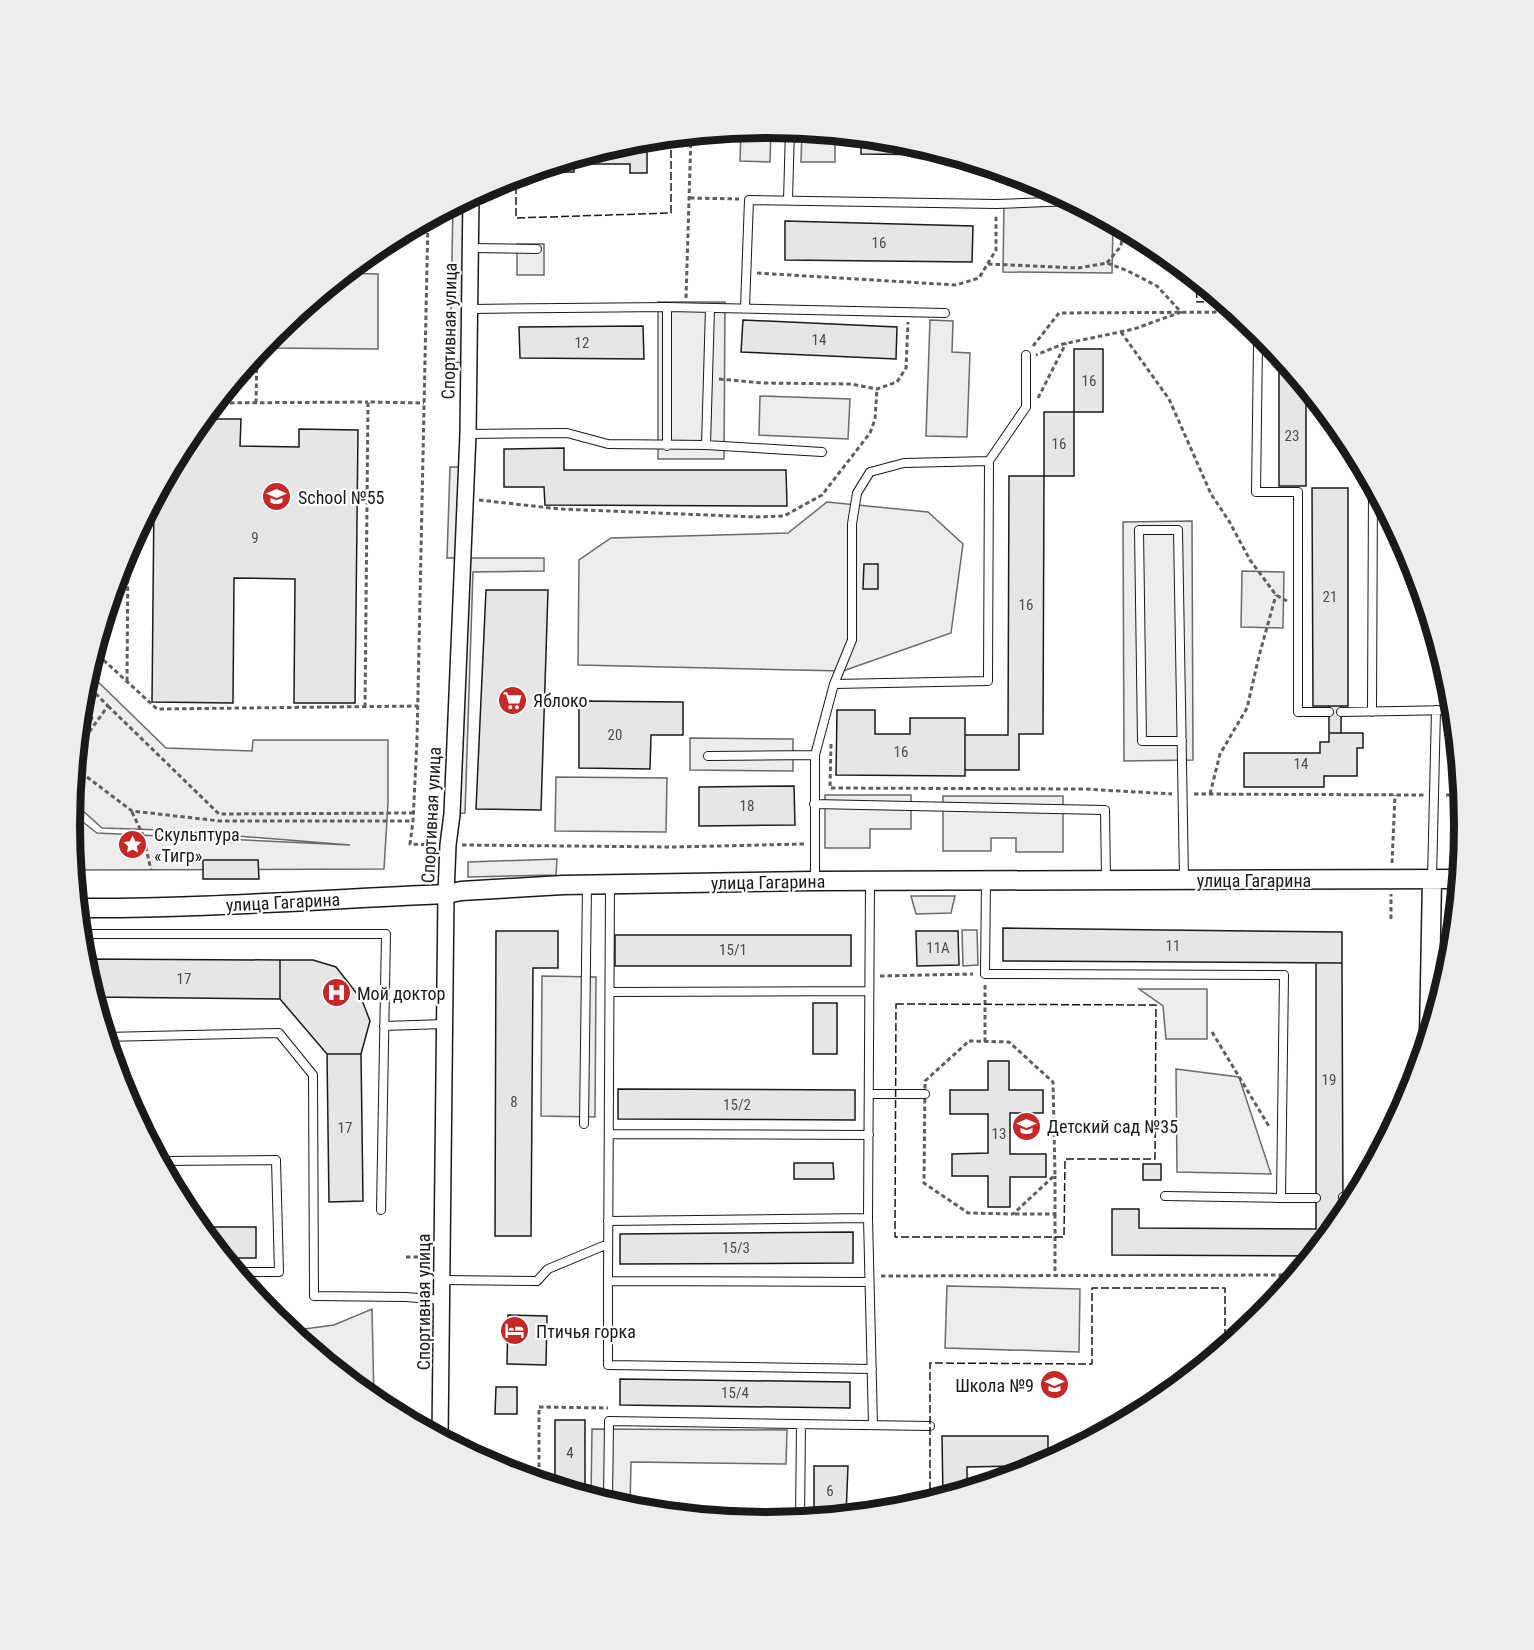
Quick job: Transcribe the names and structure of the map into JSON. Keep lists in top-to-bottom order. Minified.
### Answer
{"streets":{"street":["Спортивная улица","улица Гагарина"]},"crossings":[["Спортивная улица","улица Гагарина"]],"places":{"school or university":["School №55","Детский сад №35","Школа №9"],"supermarket":["Яблоко"],"place":["Скульптура «Тигр»"],"hospital":["Мой доктор"],"hotel":["Птичья горка"]},"house_numbers":["16","14","12","16","23","16","9","21","16","20","16","14","18","11","11А","15/1","17","19","8","15/2","17","13","15/3","15/4","4","6"]}
